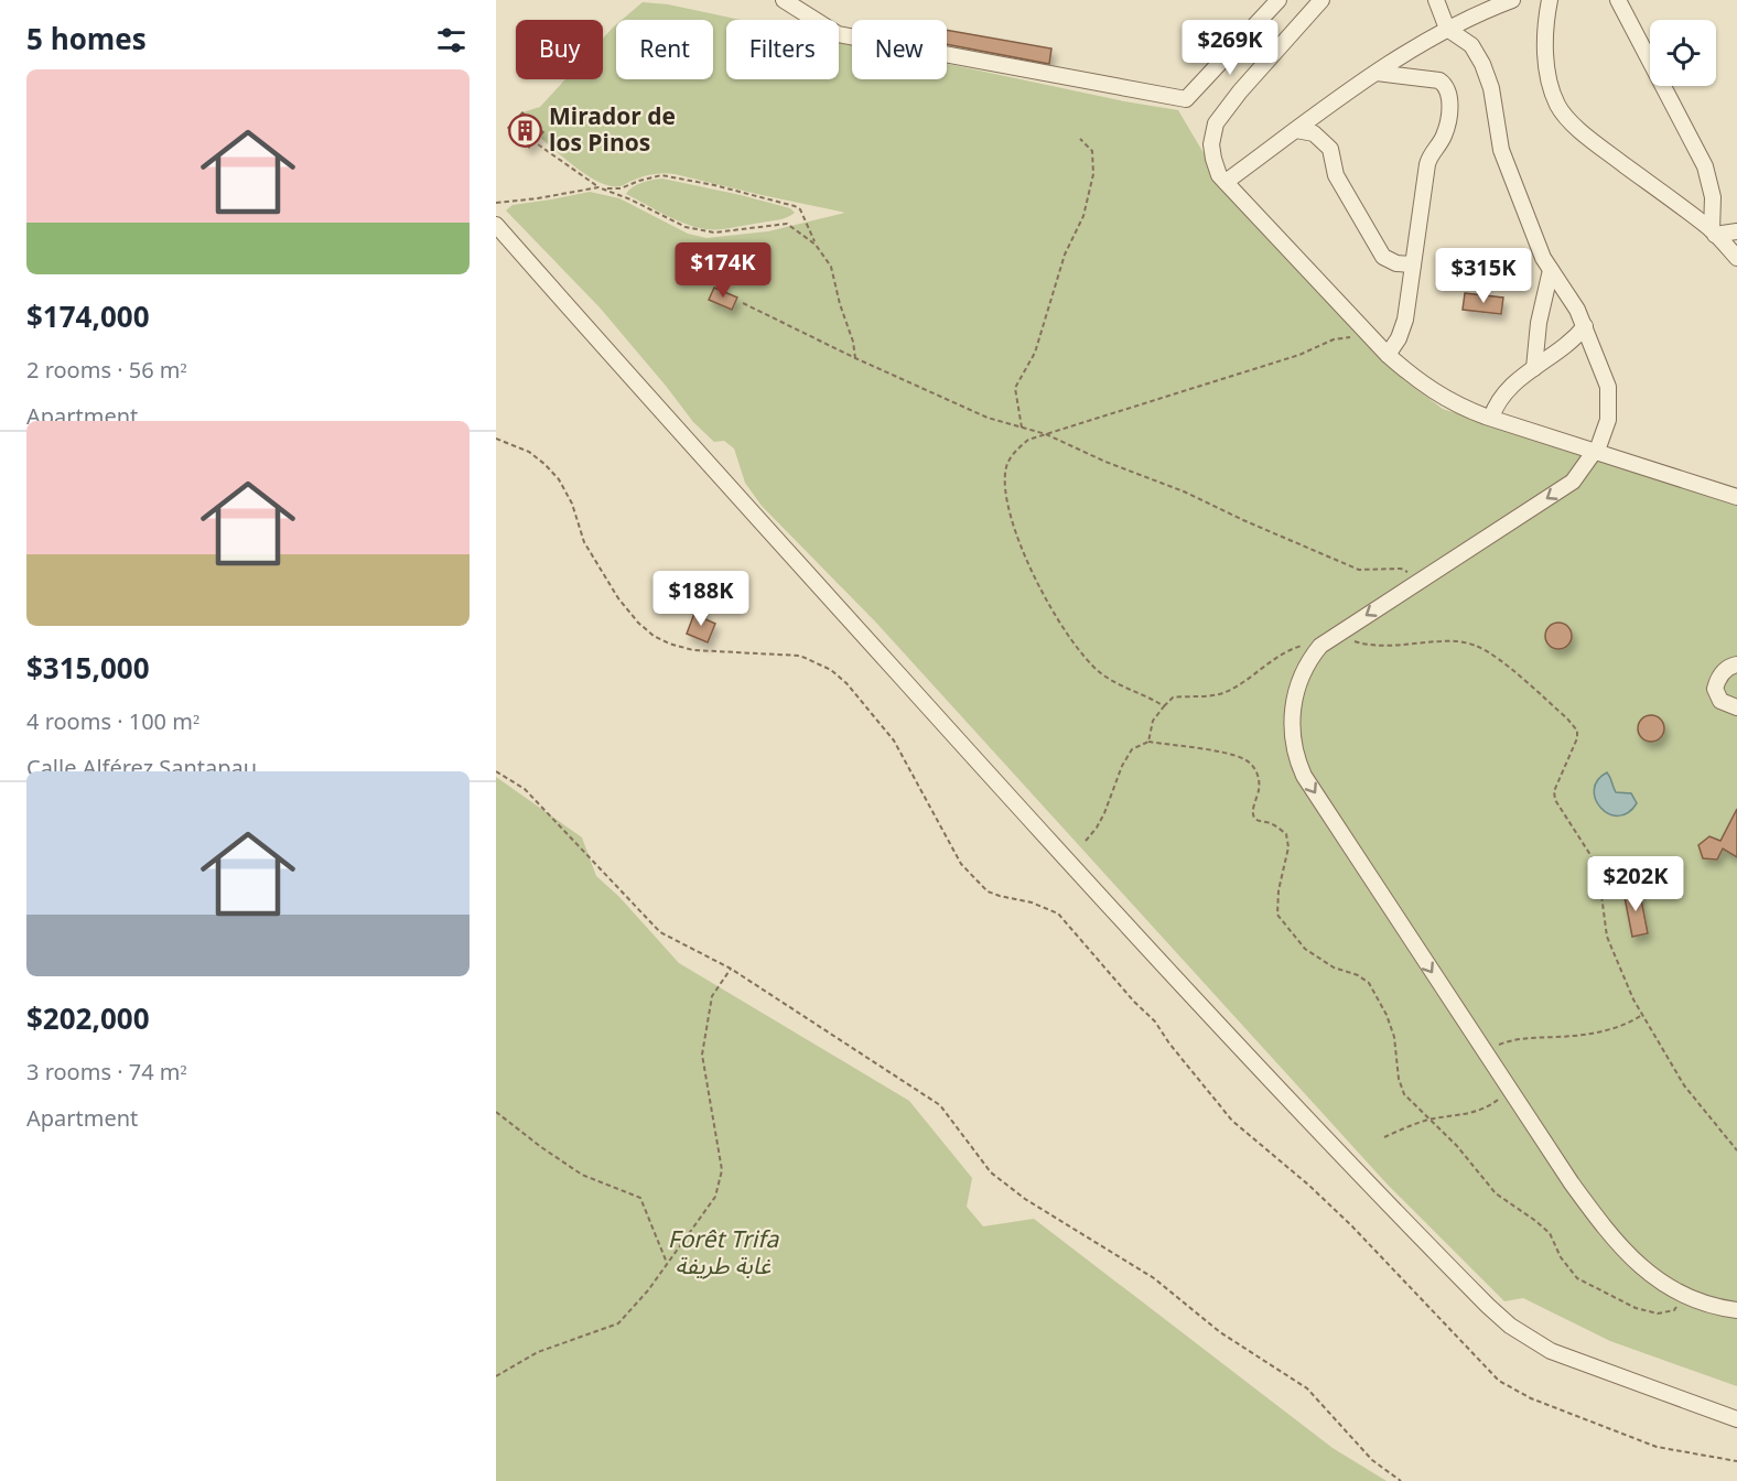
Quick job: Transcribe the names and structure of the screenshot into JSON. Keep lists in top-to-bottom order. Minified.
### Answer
{"parks":["Forêt Trifa غابة طريفة"],"places":{"building":["Mirador de los Pinos"]},"page":{"heading":"5 homes","price":["$269K","$174K","$315K","$188K","$202K"],"chip":["Buy","Rent","Filters","New"],"list":[{"name":"$174,000","note":"2 rooms · 56 m² · Apartment"},{"name":"$315,000","note":"4 rooms · 100 m² · Calle Alférez Santapau"},{"name":"$202,000","note":"3 rooms · 74 m² · Apartment"}]}}
